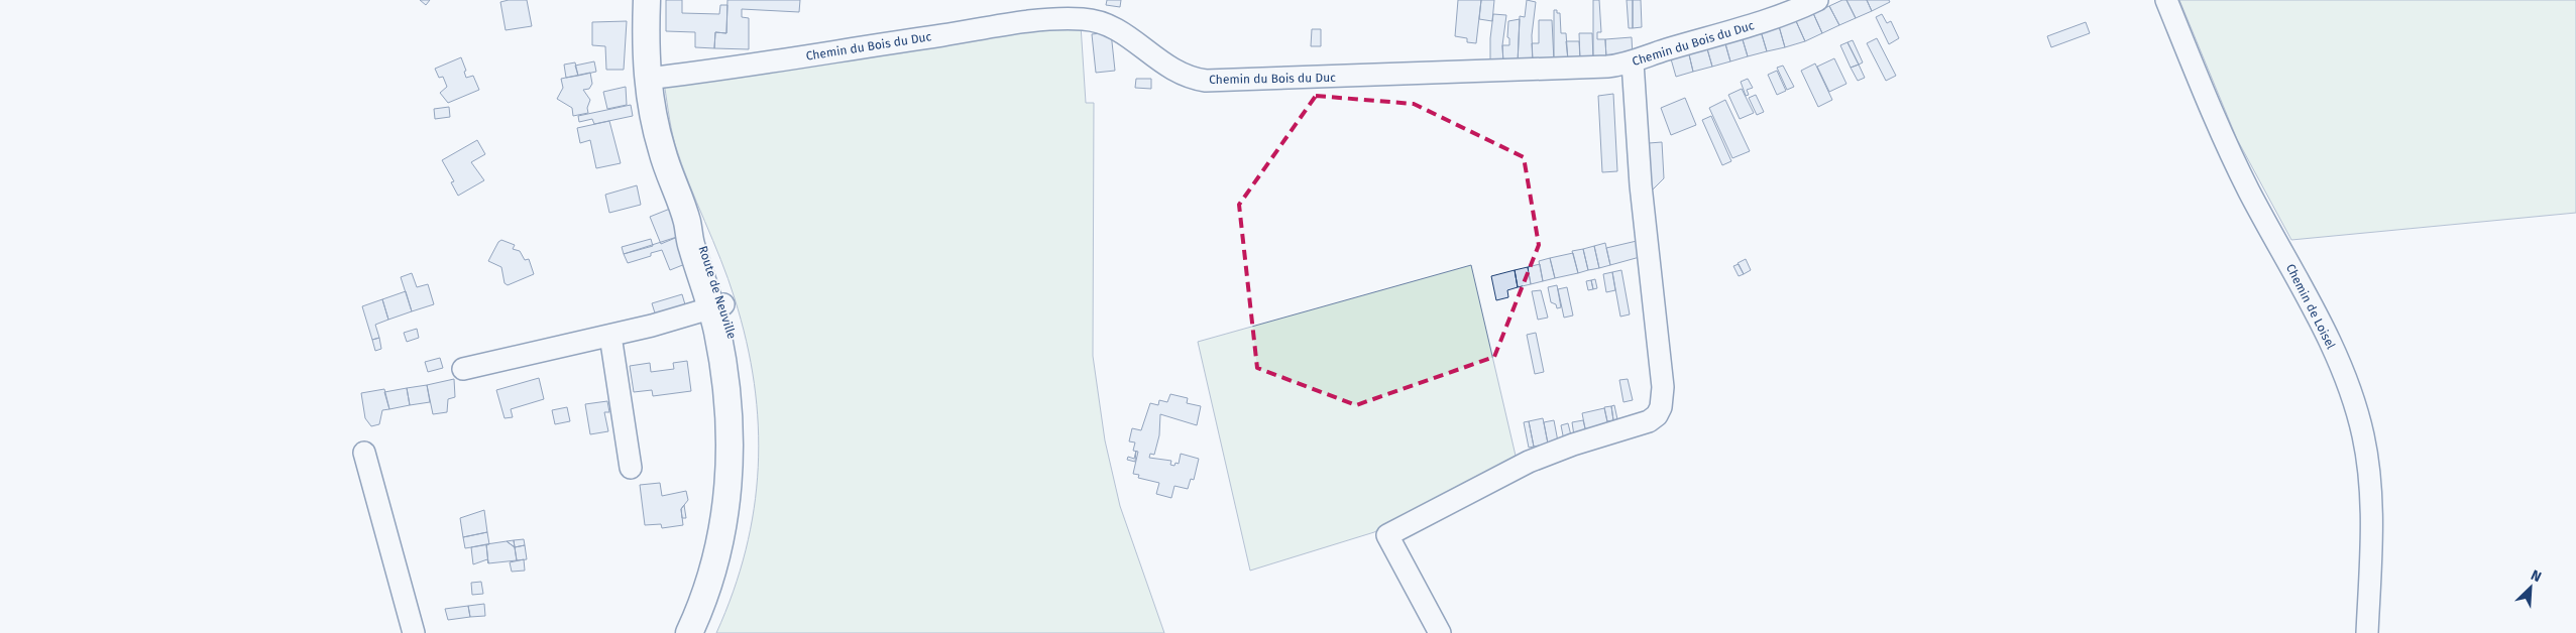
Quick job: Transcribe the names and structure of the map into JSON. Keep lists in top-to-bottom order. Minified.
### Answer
{"streets":{"main road":["Route de Neuville"],"street":["Chemin du Bois du Duc","Chemin de Loisel"]},"crossings":[["Chemin du Bois du Duc","Route de Neuville"]],"north":"top right"}
